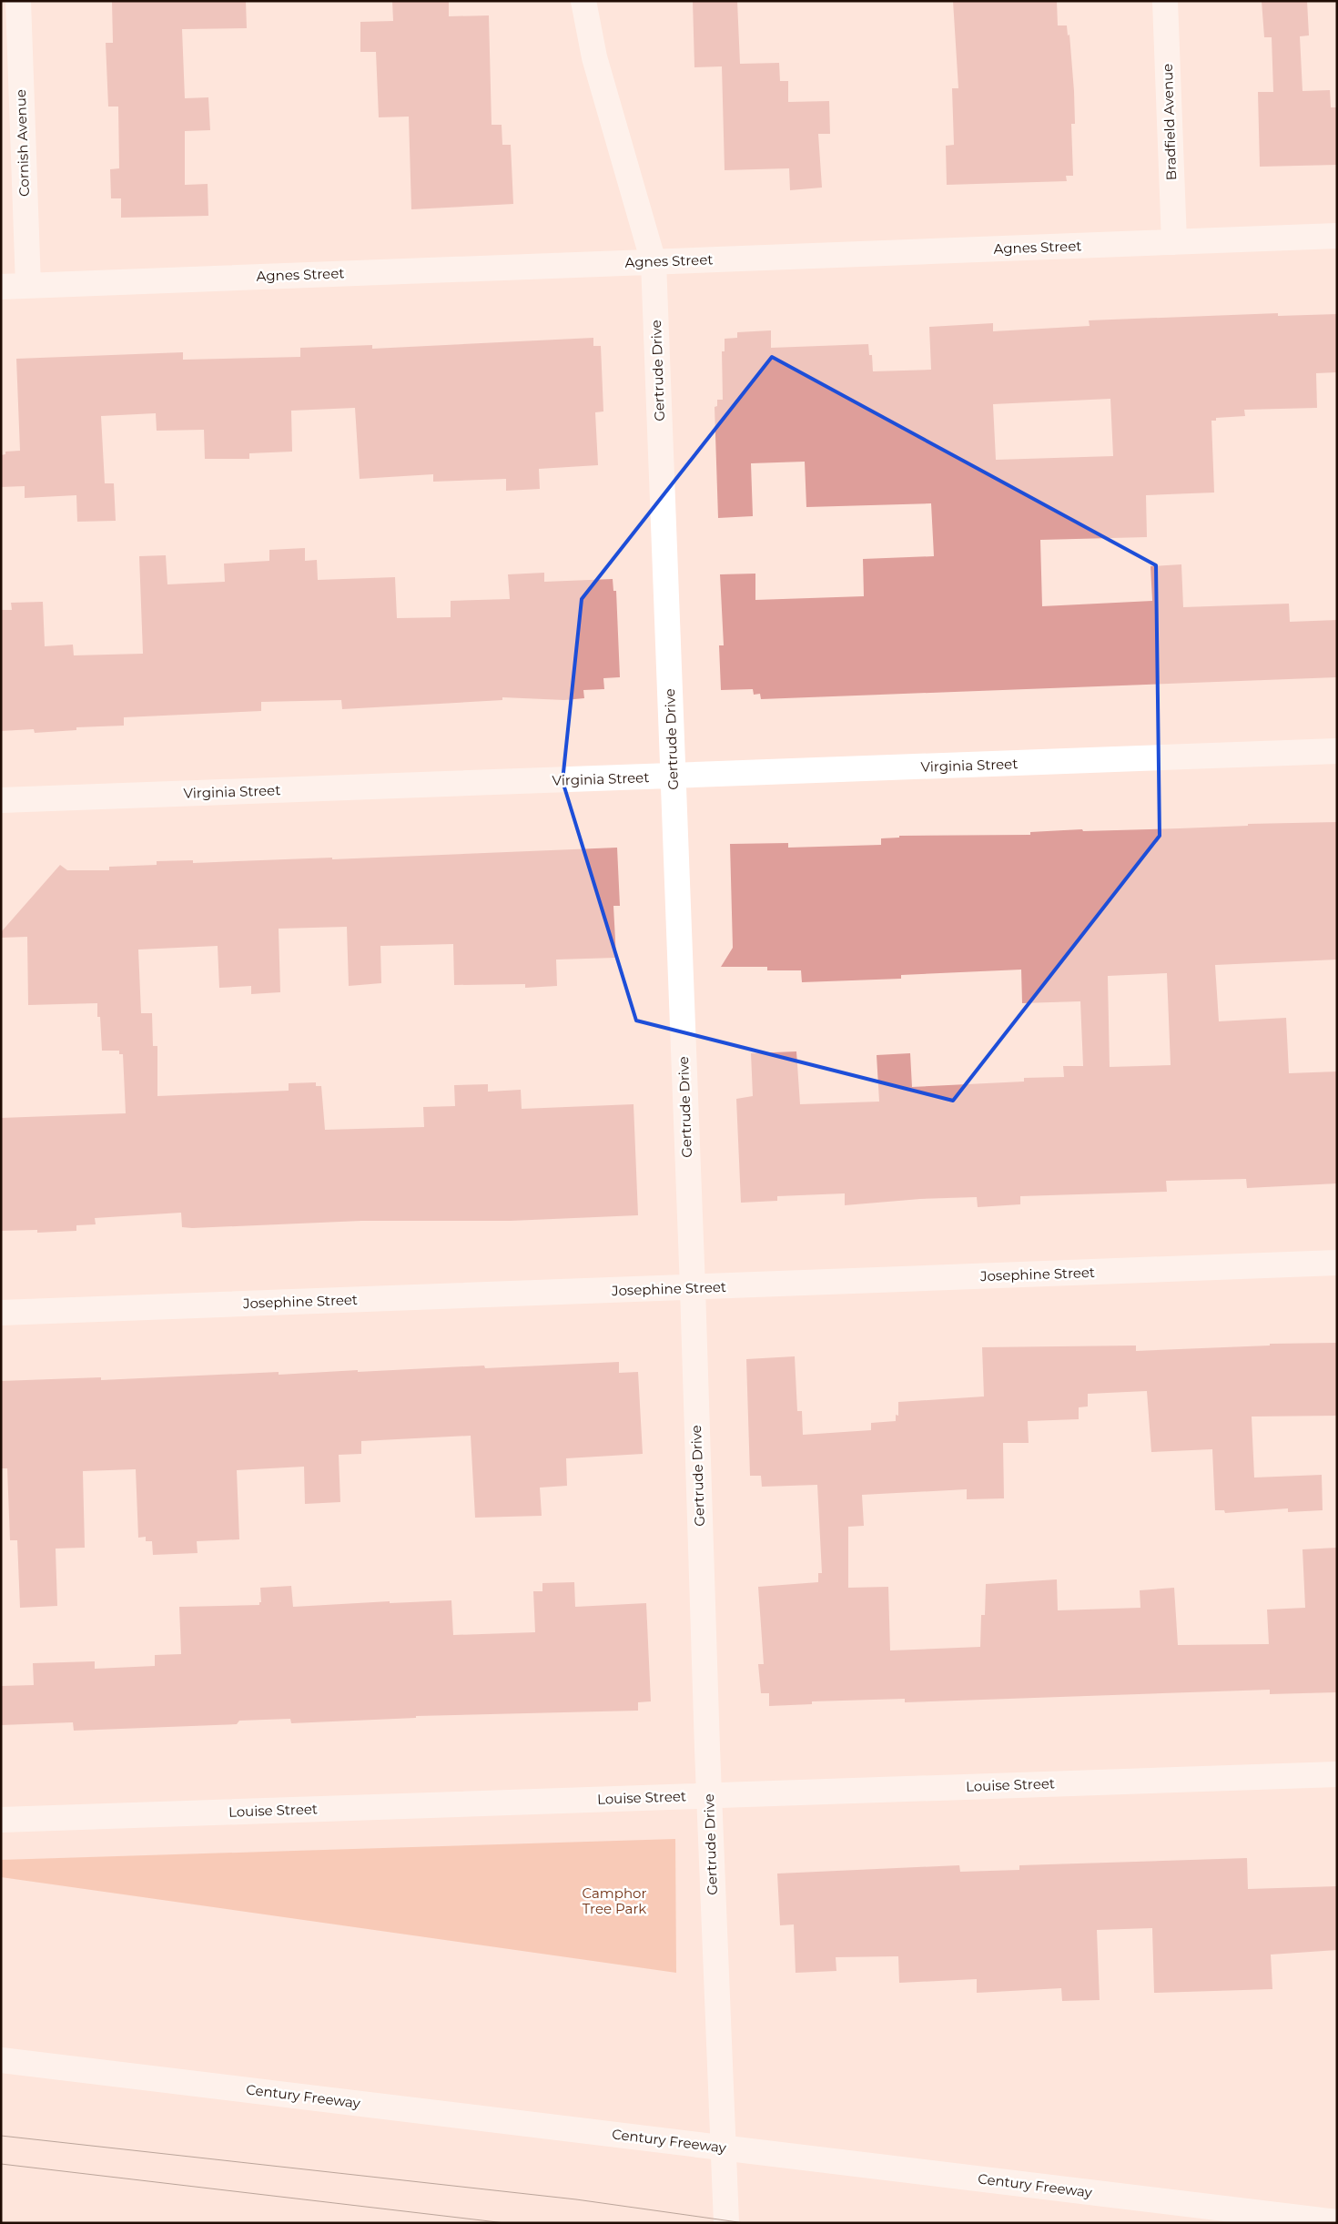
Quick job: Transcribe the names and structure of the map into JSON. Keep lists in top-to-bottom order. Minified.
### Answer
{"streets":{"main road":["Bradfield Avenue","Cornish Avenue","Agnes Street","Gertrude Drive","Virginia Street","Josephine Street","Louise Street","Century Freeway"]},"crossings":[["Bradfield Avenue","Agnes Street"],["Cornish Avenue","Agnes Street"],["Agnes Street","Gertrude Drive"],["Gertrude Drive","Virginia Street"],["Gertrude Drive","Josephine Street"],["Gertrude Drive","Louise Street"]],"parks":["Camphor Tree Park"]}
